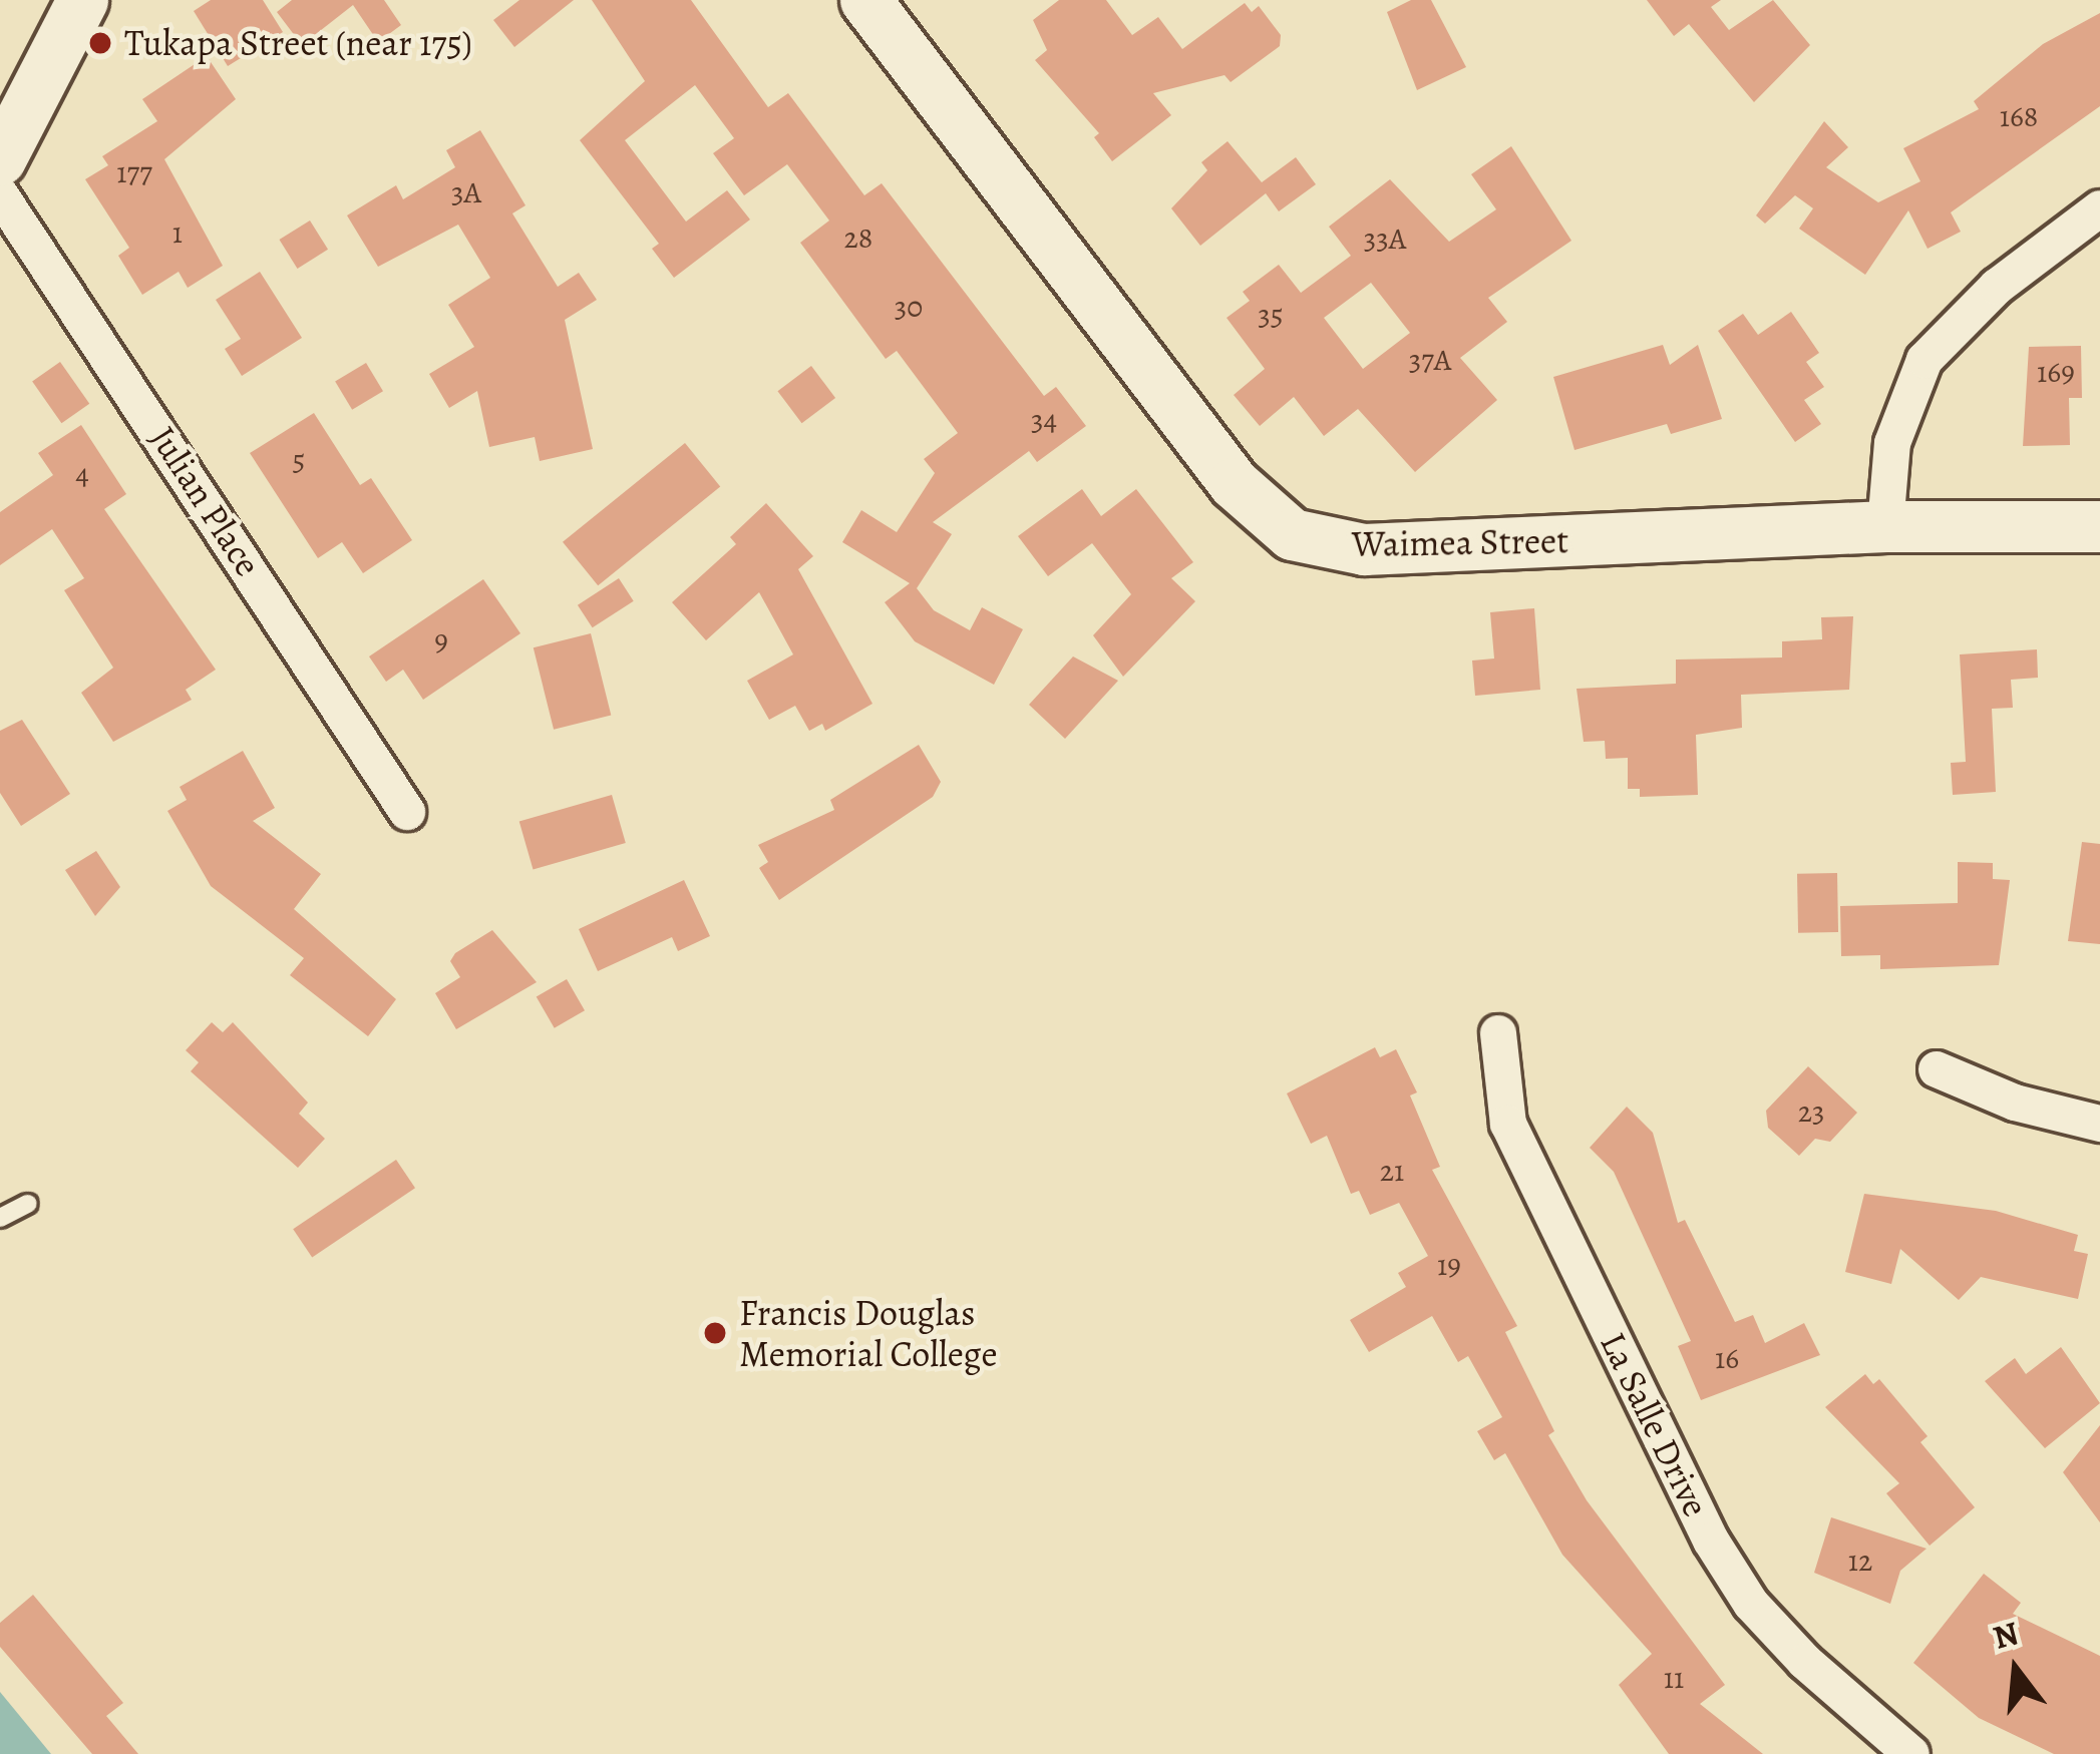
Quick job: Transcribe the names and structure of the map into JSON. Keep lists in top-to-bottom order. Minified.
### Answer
{"streets":{"main road":["Waimea Street"],"street":["Julian Place","La Salle Drive"]},"places":["Tukapa Street (near 175)","Francis Douglas Memorial College"],"house_numbers":["168","177","3A","1","28","33A","30","35","37A","169","34","5","4","9","23","21","19","16","12","11"],"north":"top"}
